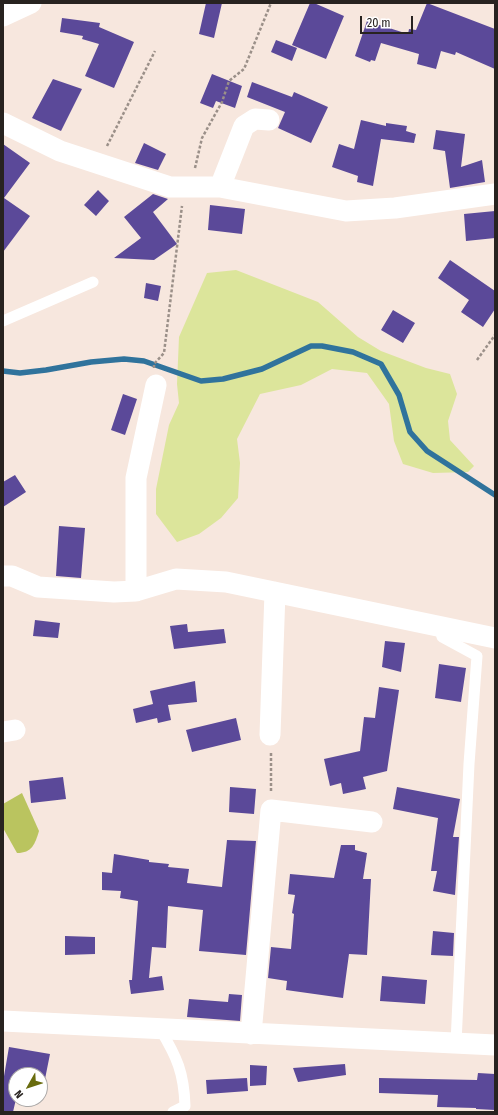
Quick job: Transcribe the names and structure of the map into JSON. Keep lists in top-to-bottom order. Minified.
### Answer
{"scale_bar":"20 m","north":"bottom left"}
